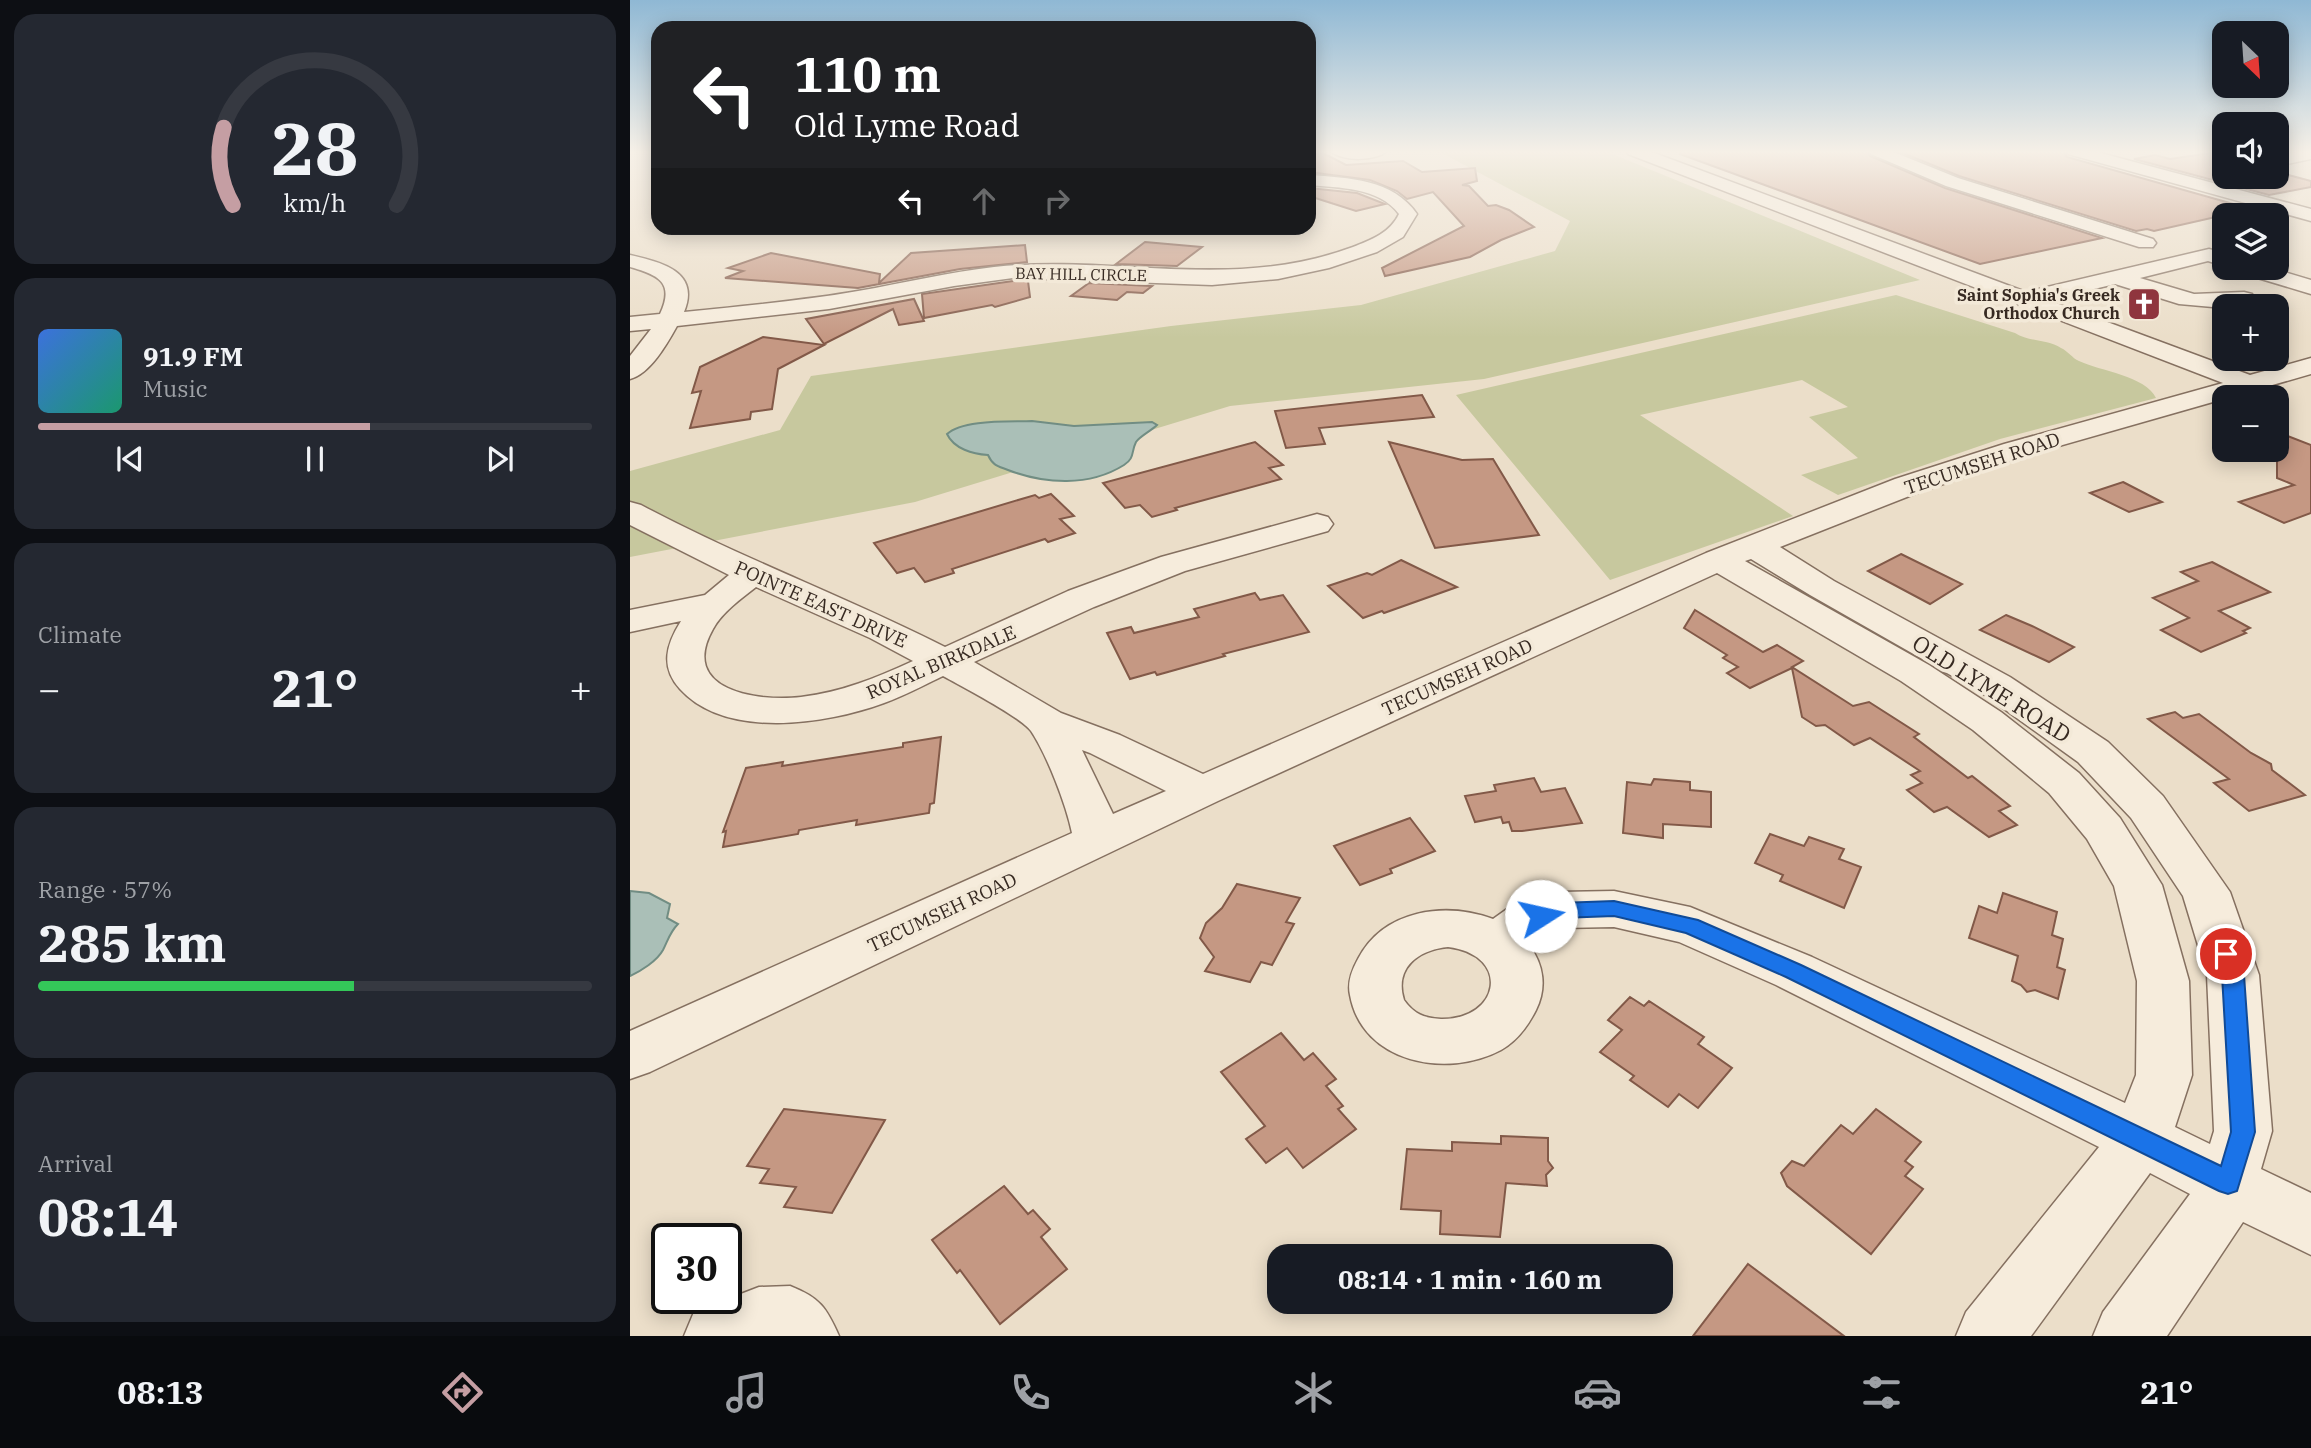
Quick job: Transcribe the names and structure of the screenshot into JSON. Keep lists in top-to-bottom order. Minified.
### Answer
{"streets":{"street":["BAY HILL CIRCLE","TECUMSEH ROAD","POINTE EAST DRIVE","ROYAL BIRKDALE","OLD LYME ROAD"]},"crossings":[["TECUMSEH ROAD","POINTE EAST DRIVE"],["TECUMSEH ROAD","OLD LYME ROAD"],["POINTE EAST DRIVE","ROYAL BIRKDALE"]],"places":{"church":["Saint Sophia's Greek Orthodox Church"]},"north":"bottom right","page":{"map_buttons":["+","−"],"turn":["110 m","Old Lyme Road"],"song":["91.9 FM","Music"],"tile":["Climate",["Range · 57%","285 km"],["Arrival","08:14"]],"heat":["−","21°","+"],"limit":"30","trip":"08:14 · 1 min · 160 m","tabs":["08:13","21°"],"gauge":["28","km/h"]}}
